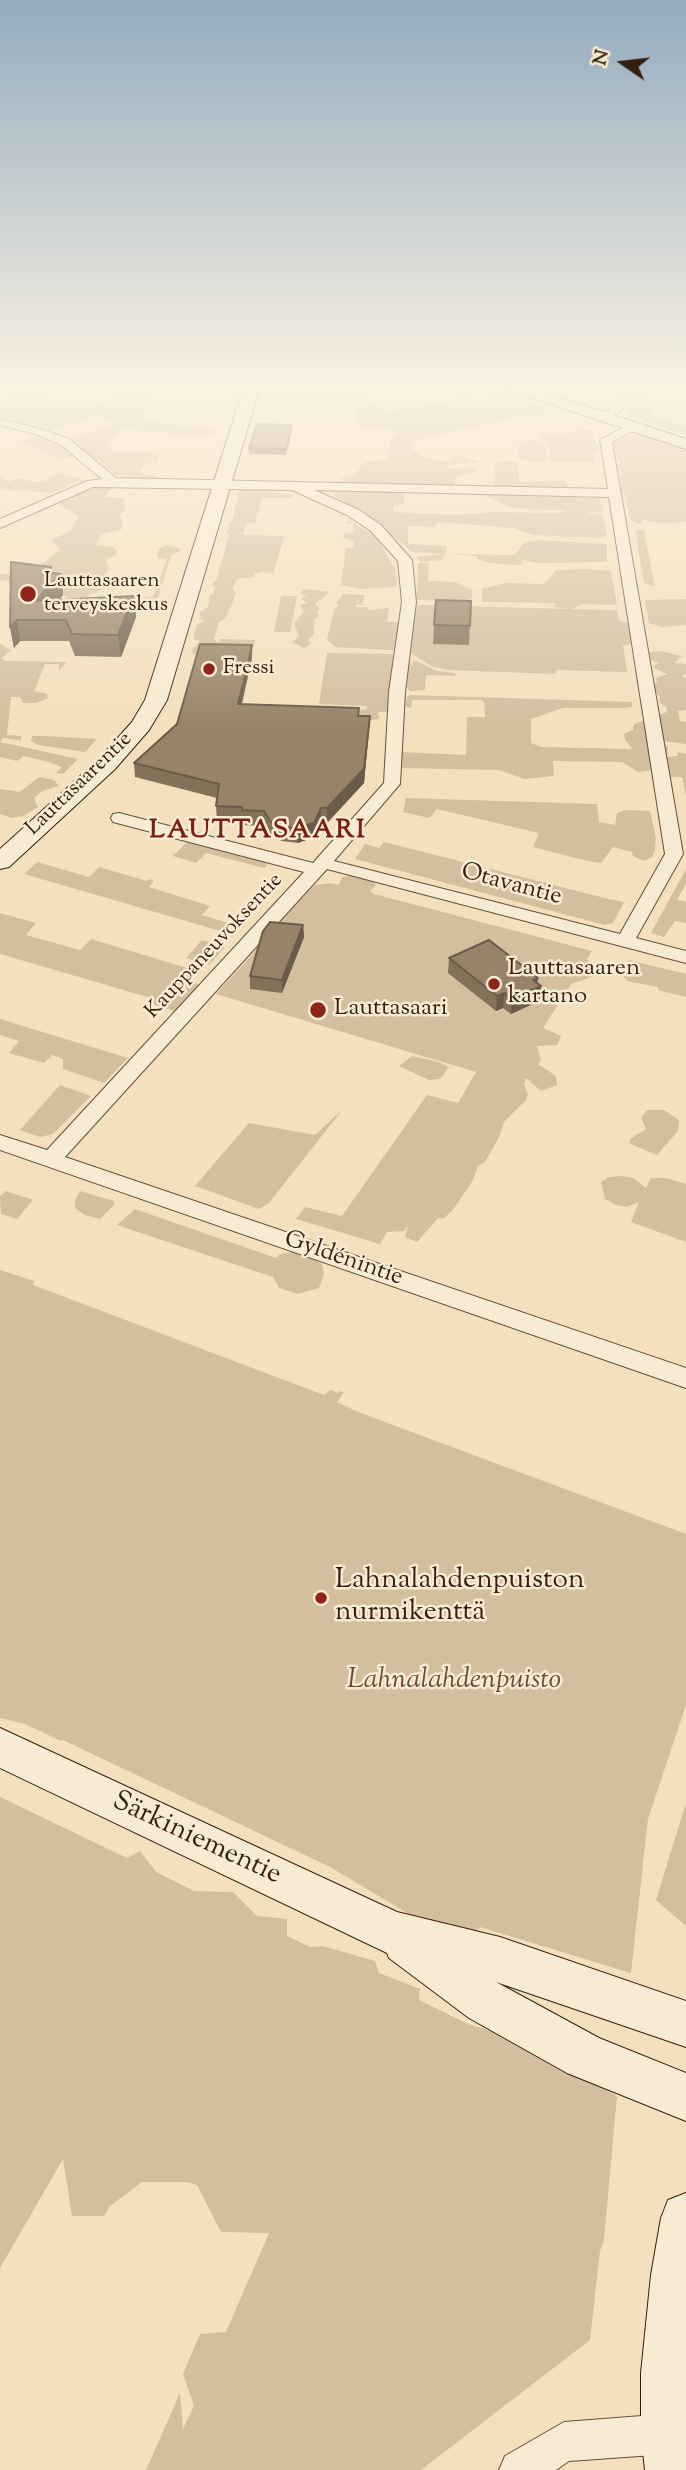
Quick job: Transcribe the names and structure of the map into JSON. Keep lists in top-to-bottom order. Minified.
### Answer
{"streets":{"main road":["Lauttasaarentie","Särkiniementie"],"street":["Otavantie","Kauppaneuvoksentie","Gyldénintie"]},"crossings":[["Otavantie","Kauppaneuvoksentie"],["Kauppaneuvoksentie","Gyldénintie"]],"districts":["LAUTTASAARI"],"parks":["Lahnalahdenpuisto"],"places":["Lauttasaaren terveyskeskus","Fressi","Lauttasaaren kartano","Lauttasaari","Lahnalahdenpuiston nurmikenttä"],"north":"left"}
